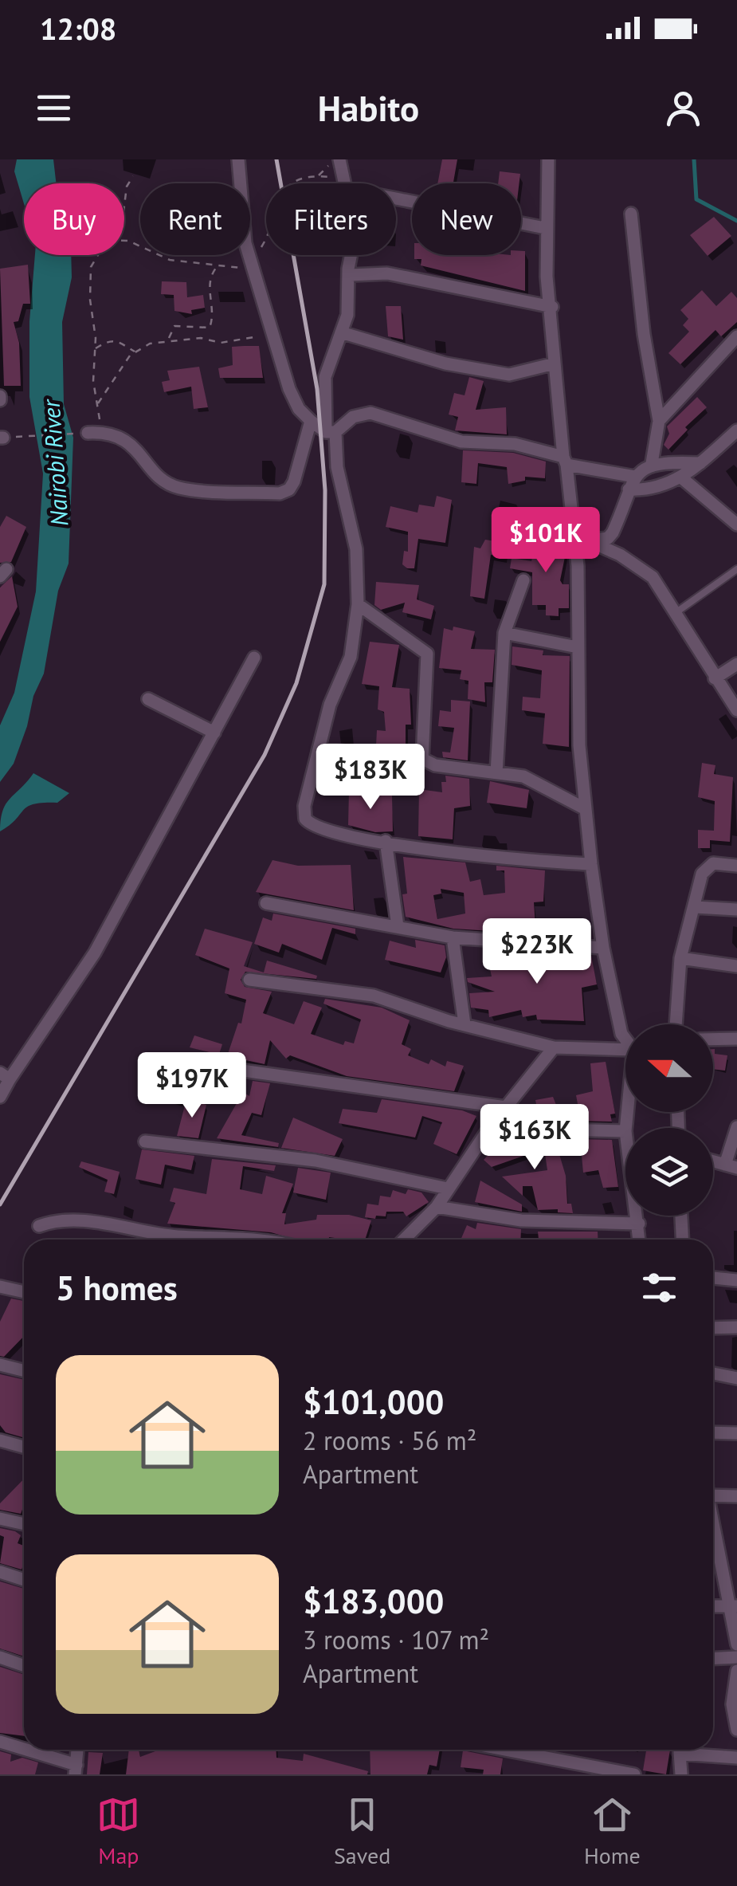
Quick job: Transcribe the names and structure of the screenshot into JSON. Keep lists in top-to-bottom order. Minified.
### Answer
{"water":["Nairobi River"],"north":"left","page":{"status":"12:08","header":"Habito","chip":["Buy","Rent","Filters","New"],"price":["$101K","$183K","$223K","$197K","$163K"],"heading":"5 homes","list":[{"name":"$101,000","note":"2 rooms · 56 m² · Apartment"},{"name":"$183,000","note":"3 rooms · 107 m² · Apartment"}],"tabs":["Map","Saved","Home"]}}
